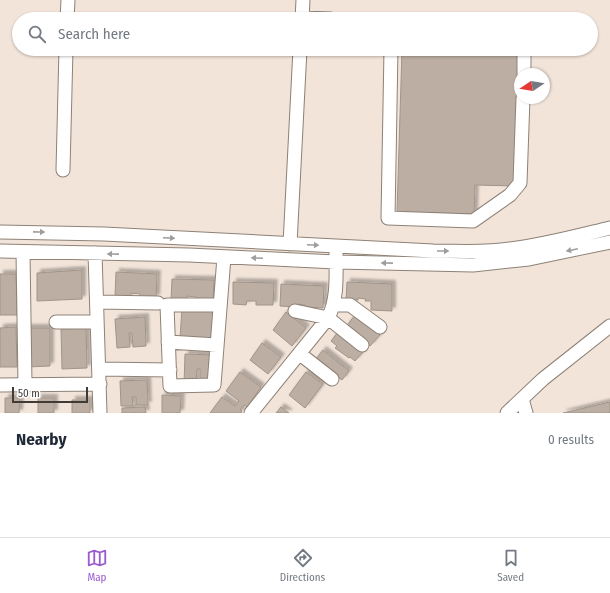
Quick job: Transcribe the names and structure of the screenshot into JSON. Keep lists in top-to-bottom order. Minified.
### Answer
{"scale_bar":"50 m","north":"left","page":{"search":"Search here","scale":"50 m","heading":["Nearby","0 results"],"nav":["Map","Directions","Saved"]}}
